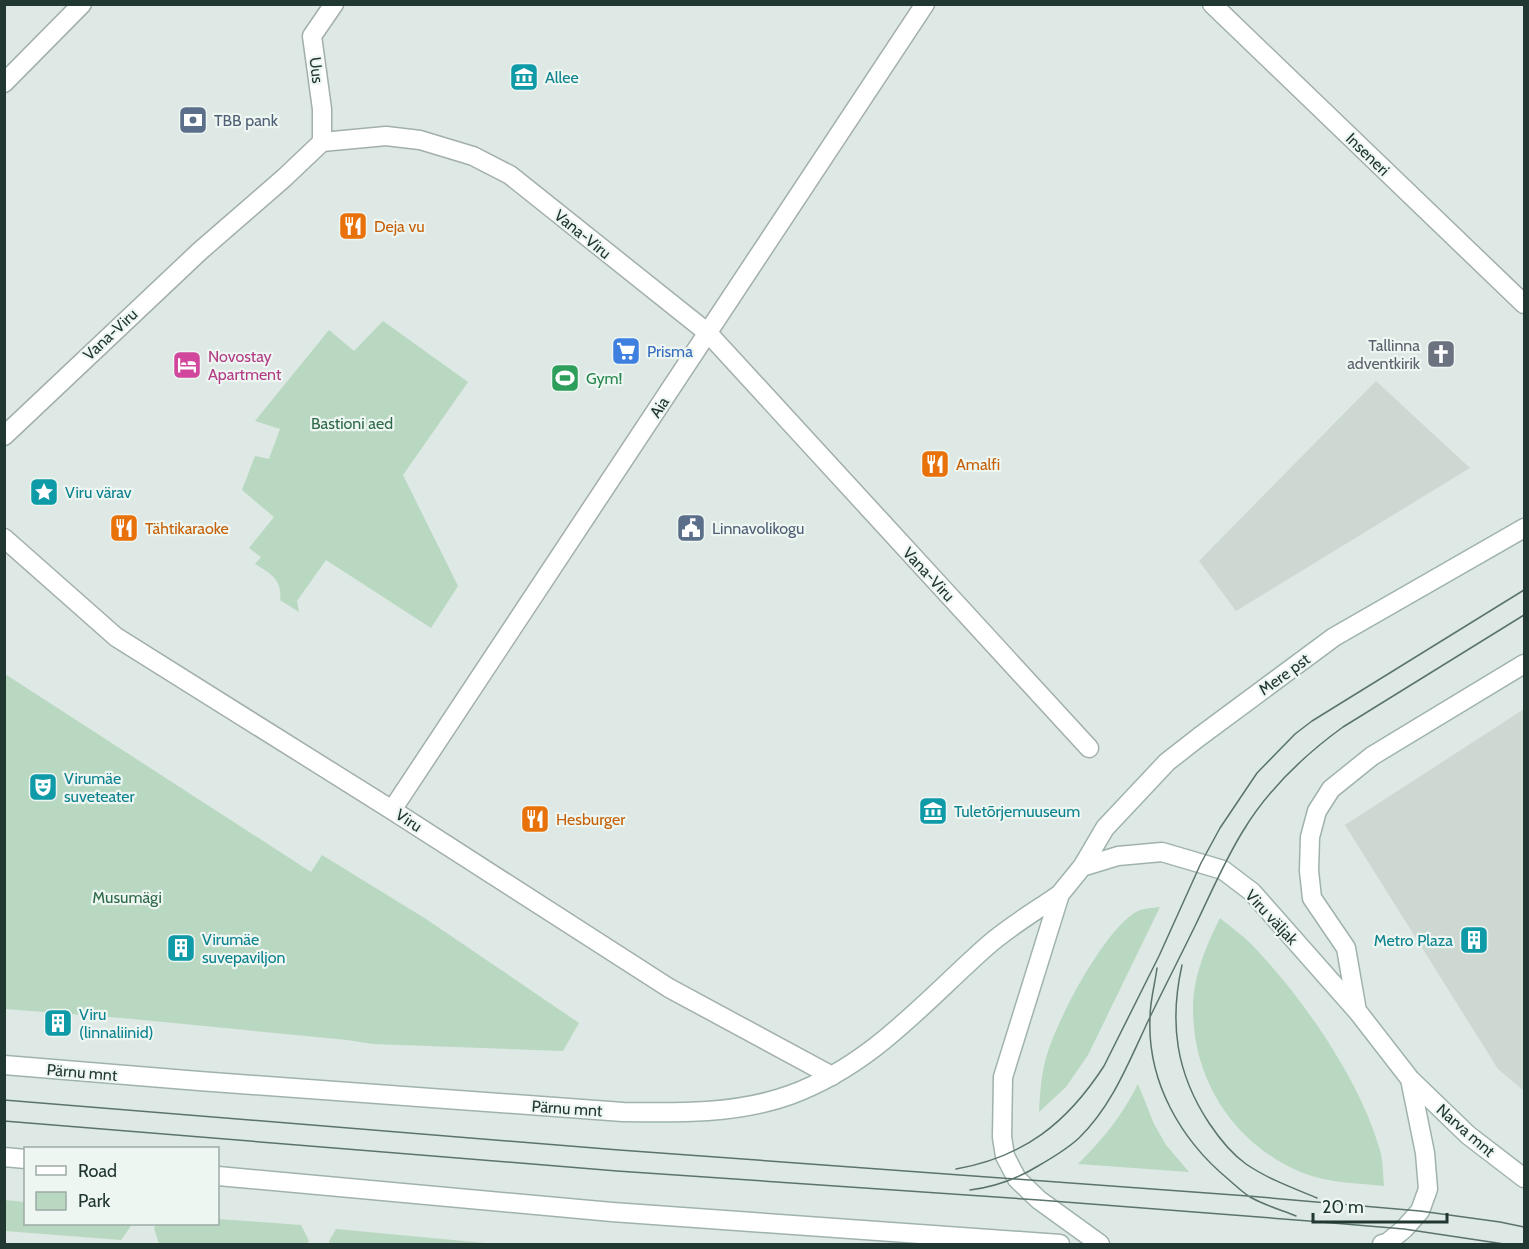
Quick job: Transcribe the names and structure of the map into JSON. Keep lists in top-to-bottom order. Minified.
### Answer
{"streets":{"street":["Uus","Inseneri","Vana-Viru","Aia","Mere pst","Viru","Viru väljak","Pärnu mnt","Narva mnt"]},"crossings":[["Uus","Vana-Viru"],["Vana-Viru","Aia"],["Aia","Viru"],["Mere pst","Viru väljak"],["Viru","Pärnu mnt"],["Viru väljak","Narva mnt"]],"parks":["Bastioni aed","Musumägi"],"places":{"museum":["Allee","Tuletõrjemuuseum"],"bank":["TBB pank"],"restaurant":["Deja vu","Amalfi","Tähtikaraoke","Hesburger"],"supermarket":["Prisma"],"church":["Tallinna adventkirik"],"hotel":["Novostay Apartment"],"sports":["Gym!"],"place":["Viru värav"],"public building":["Linnavolikogu"],"theatre":["Virumäe suveteater"],"building":["Metro Plaza","Virumäe suvepaviljon","Viru (linnaliinid)"]},"legend":["Road","Park"],"scale_bar":"20 m"}
